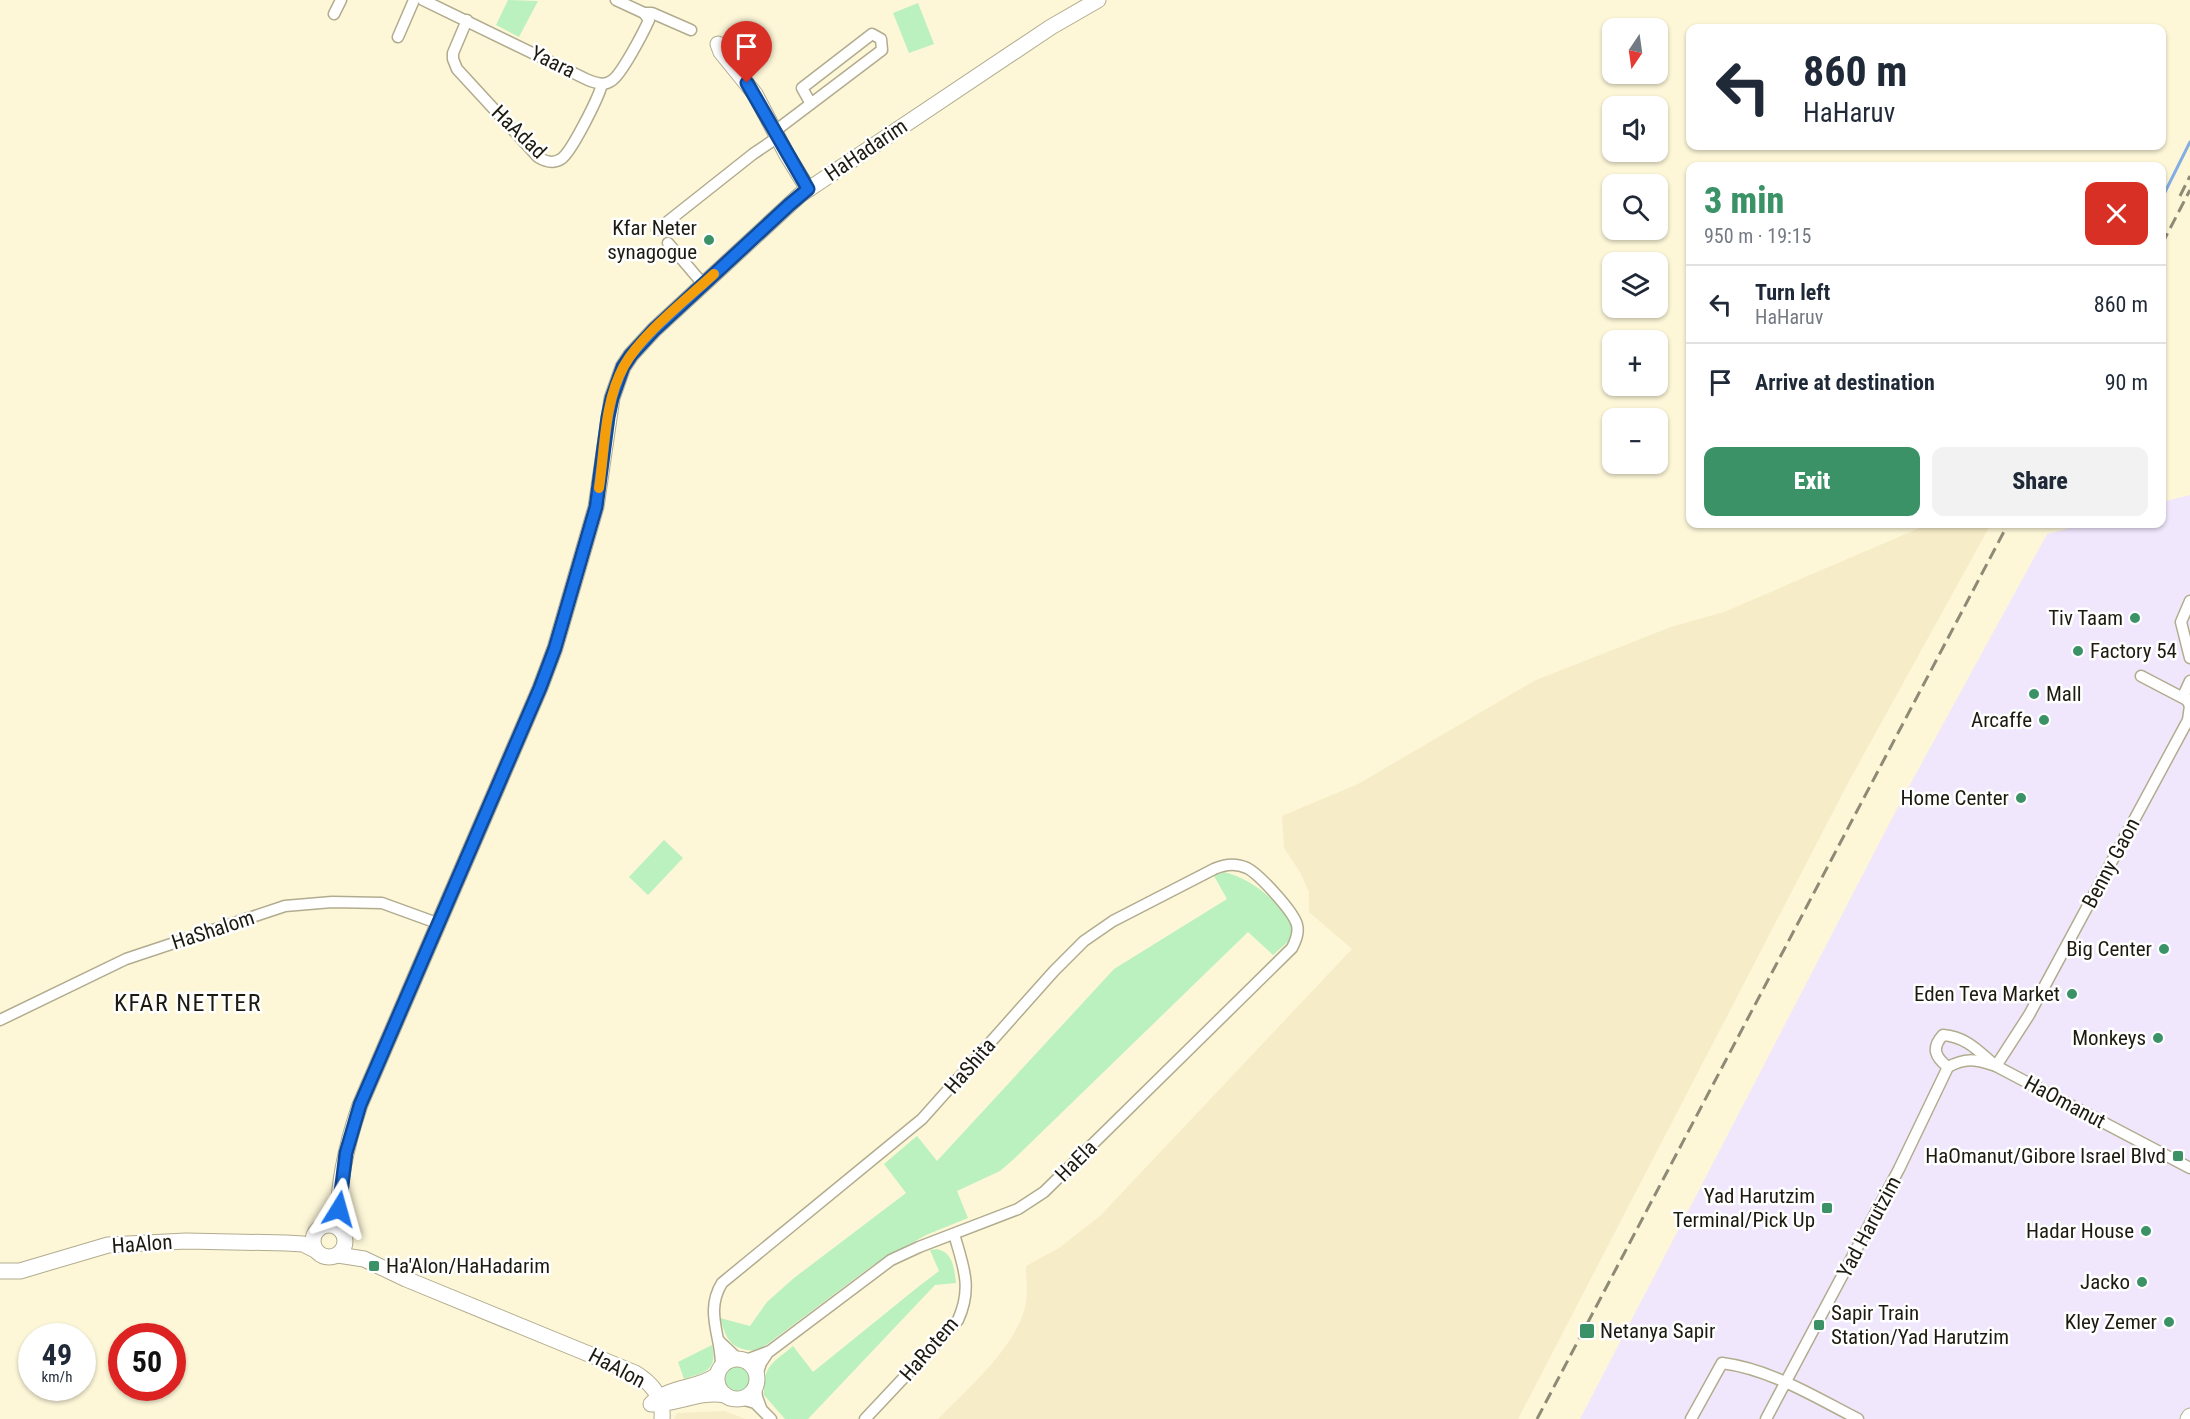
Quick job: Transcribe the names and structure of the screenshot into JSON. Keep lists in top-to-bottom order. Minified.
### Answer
{"streets":{"main road":["HaHadarim","HaAlon"],"street":["Yaara","HaAdad","Benny Gaon","HaShalom","HaShita","HaOmanut","HaEla","Yad Harutzim","HaRotem"]},"crossings":[["Yaara","HaAdad"],["HaHadarim","HaShalom"],["HaHadarim","HaAlon"],["Benny Gaon","HaOmanut"],["HaShita","HaEla"],["HaOmanut","Yad Harutzim"],["HaEla","HaRotem"]],"districts":["KFAR NETTER"],"places":{"other":["Kfar Neter synagogue","Tiv Taam","Factory 54","Mall","Arcaffe","Home Center","Big Center","Eden Teva Market","Monkeys","Hadar House","Jacko","Kley Zemer"],"transit":["HaOmanut/Gibore Israel Blvd","Yad Harutzim Terminal/Pick Up","Ha'Alon/HaHadarim","Sapir Train Station/Yad Harutzim","Netanya Sapir"]},"north":"bottom","page":{"map_buttons":["+","−"],"turn":["860 m","HaHaruv"],"heading":["3 min","950 m · 19:15"],"list":[{"name":"Turn left","note":"HaHaruv","value":"860 m"},{"name":"Arrive at destination","value":"90 m"}],"buttons":["Exit","Share"],"speed":"49 km/h","limit":"50"}}
